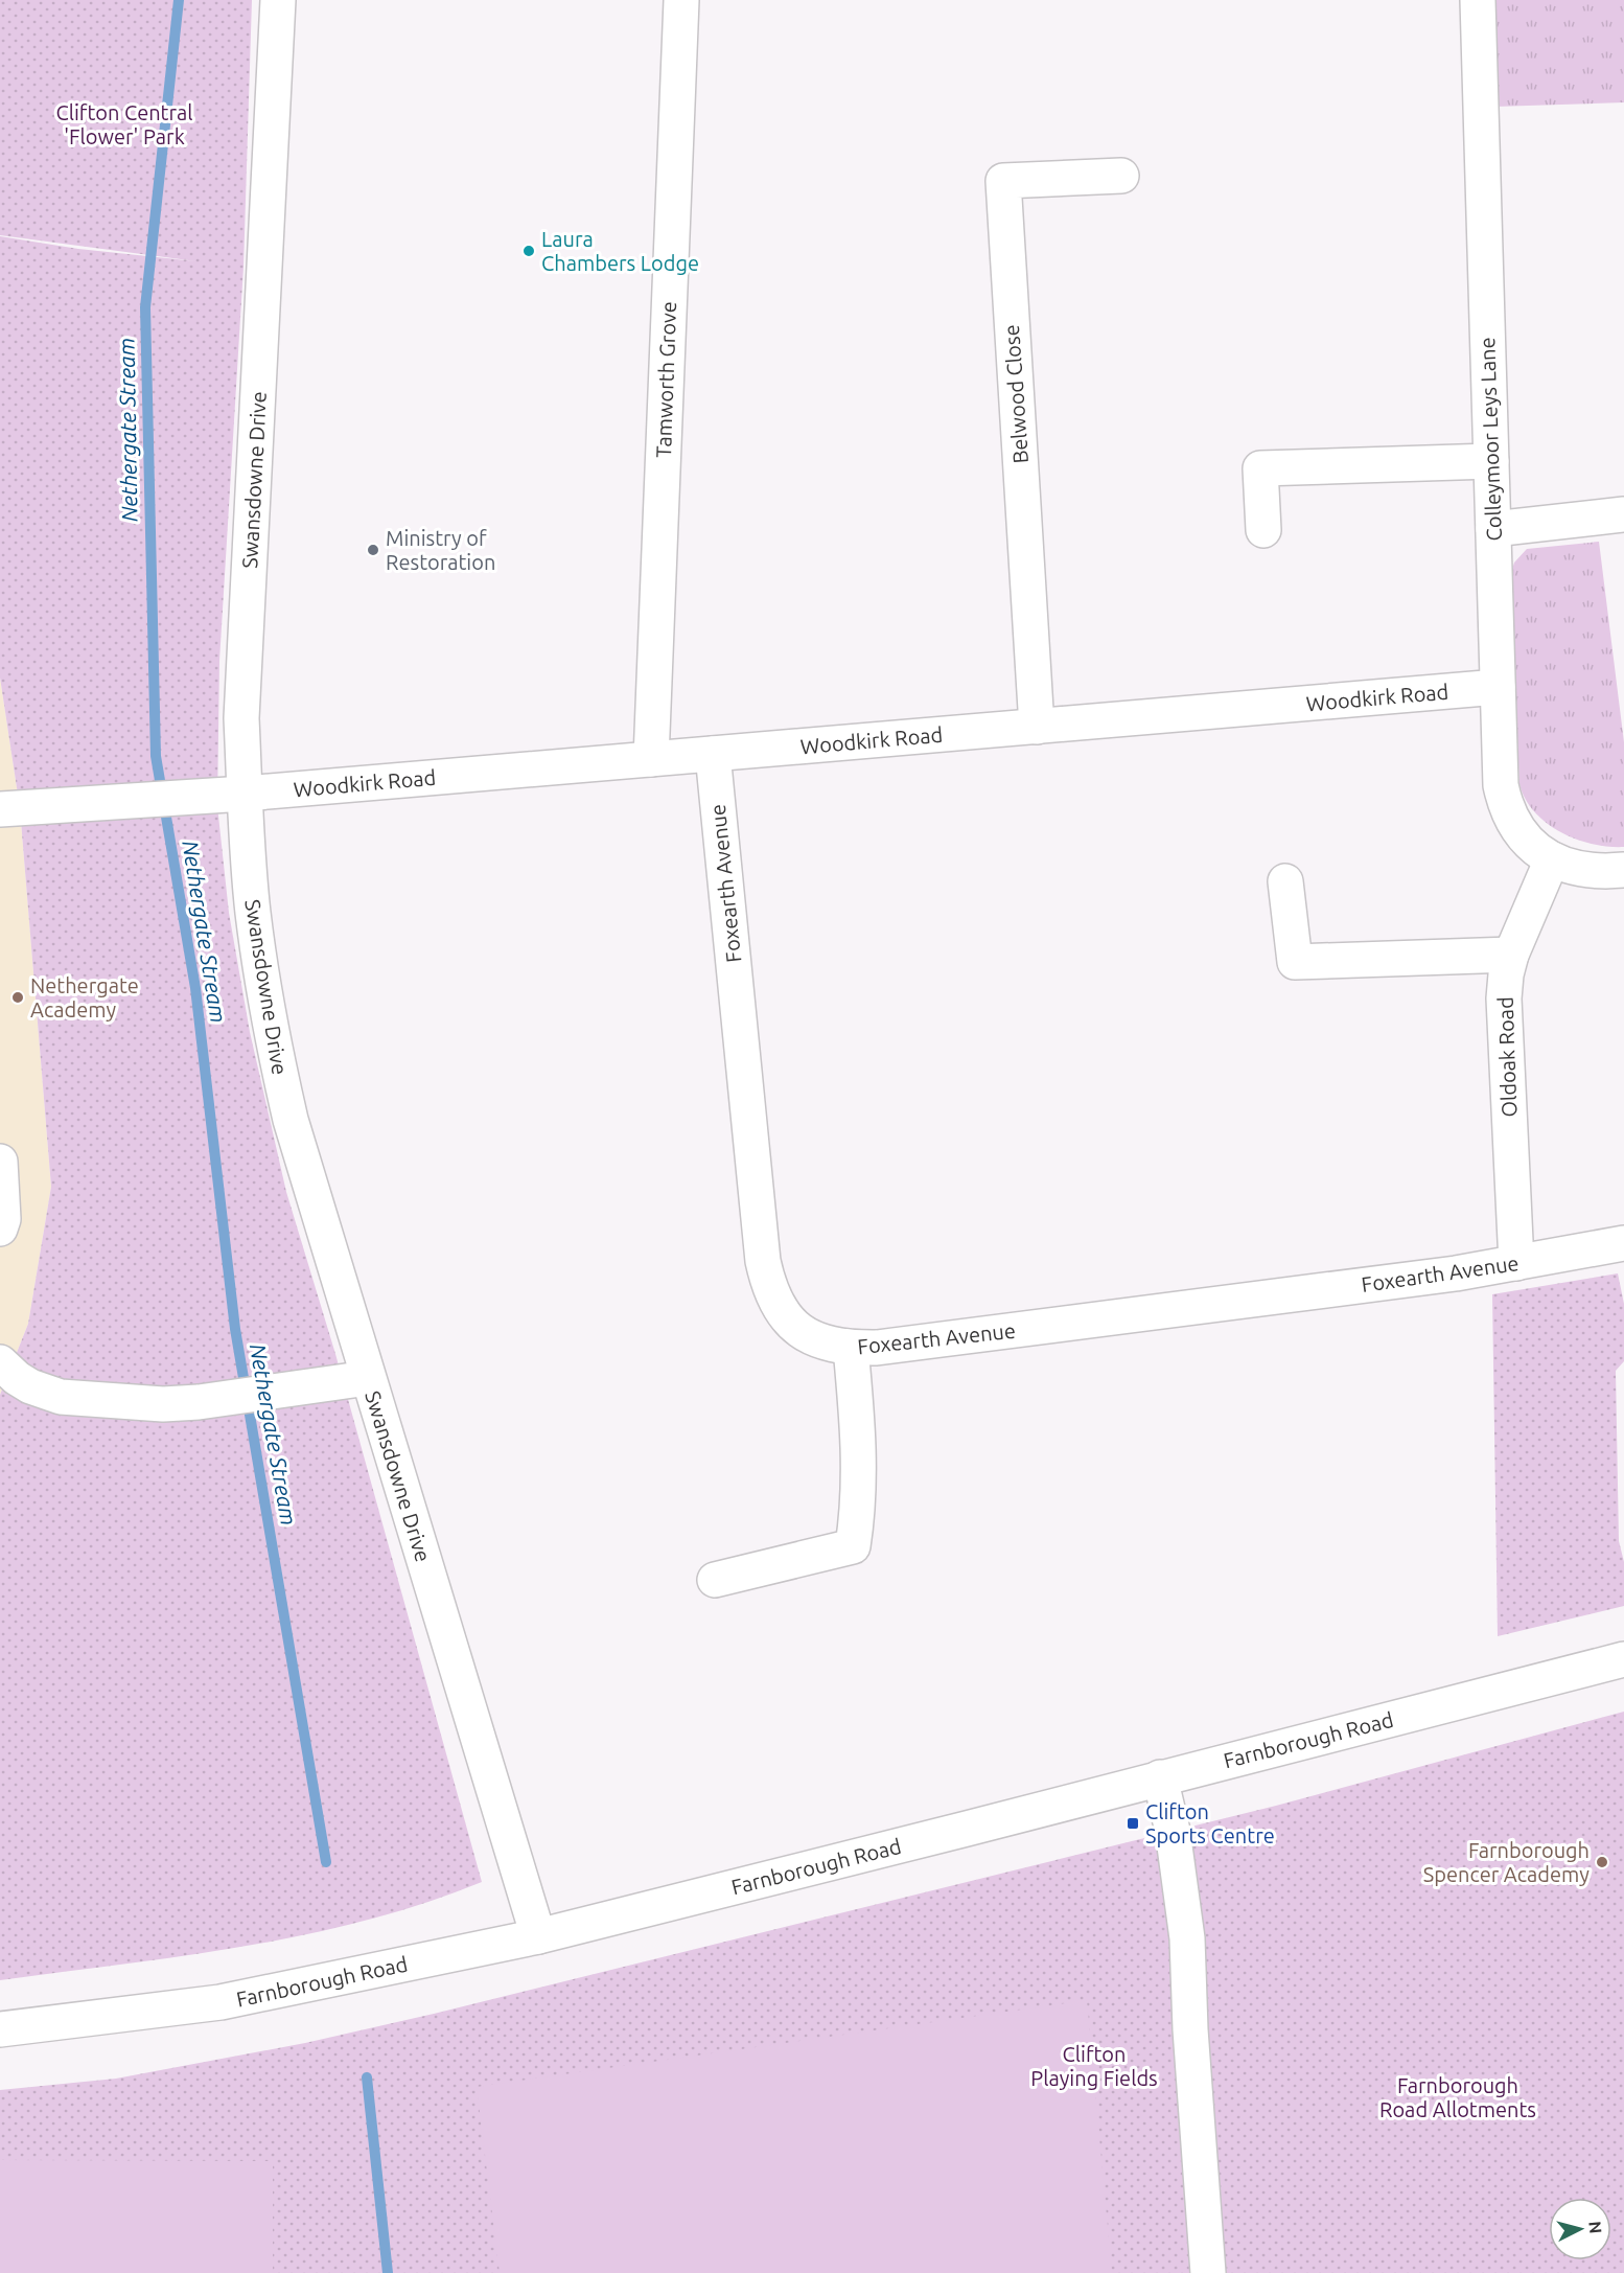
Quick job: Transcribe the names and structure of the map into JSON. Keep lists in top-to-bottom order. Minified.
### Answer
{"streets":{"street":["Tamworth Grove","Belwood Close","Colleymoor Leys Lane","Swansdowne Drive","Woodkirk Road","Foxearth Avenue","Oldoak Road","Farnborough Road"]},"crossings":[["Tamworth Grove","Woodkirk Road"],["Belwood Close","Woodkirk Road"],["Colleymoor Leys Lane","Woodkirk Road"],["Colleymoor Leys Lane","Oldoak Road"],["Swansdowne Drive","Woodkirk Road"],["Swansdowne Drive","Farnborough Road"],["Woodkirk Road","Foxearth Avenue"],["Foxearth Avenue","Oldoak Road"]],"water":["Nethergate Stream"],"parks":["Clifton Central 'Flower' Park","Clifton Playing Fields","Farnborough Road Allotments"],"places":{"other":["Laura Chambers Lodge","Ministry of Restoration","Nethergate Academy","Farnborough Spencer Academy"],"transit":["Clifton Sports Centre"]},"north":"right"}
